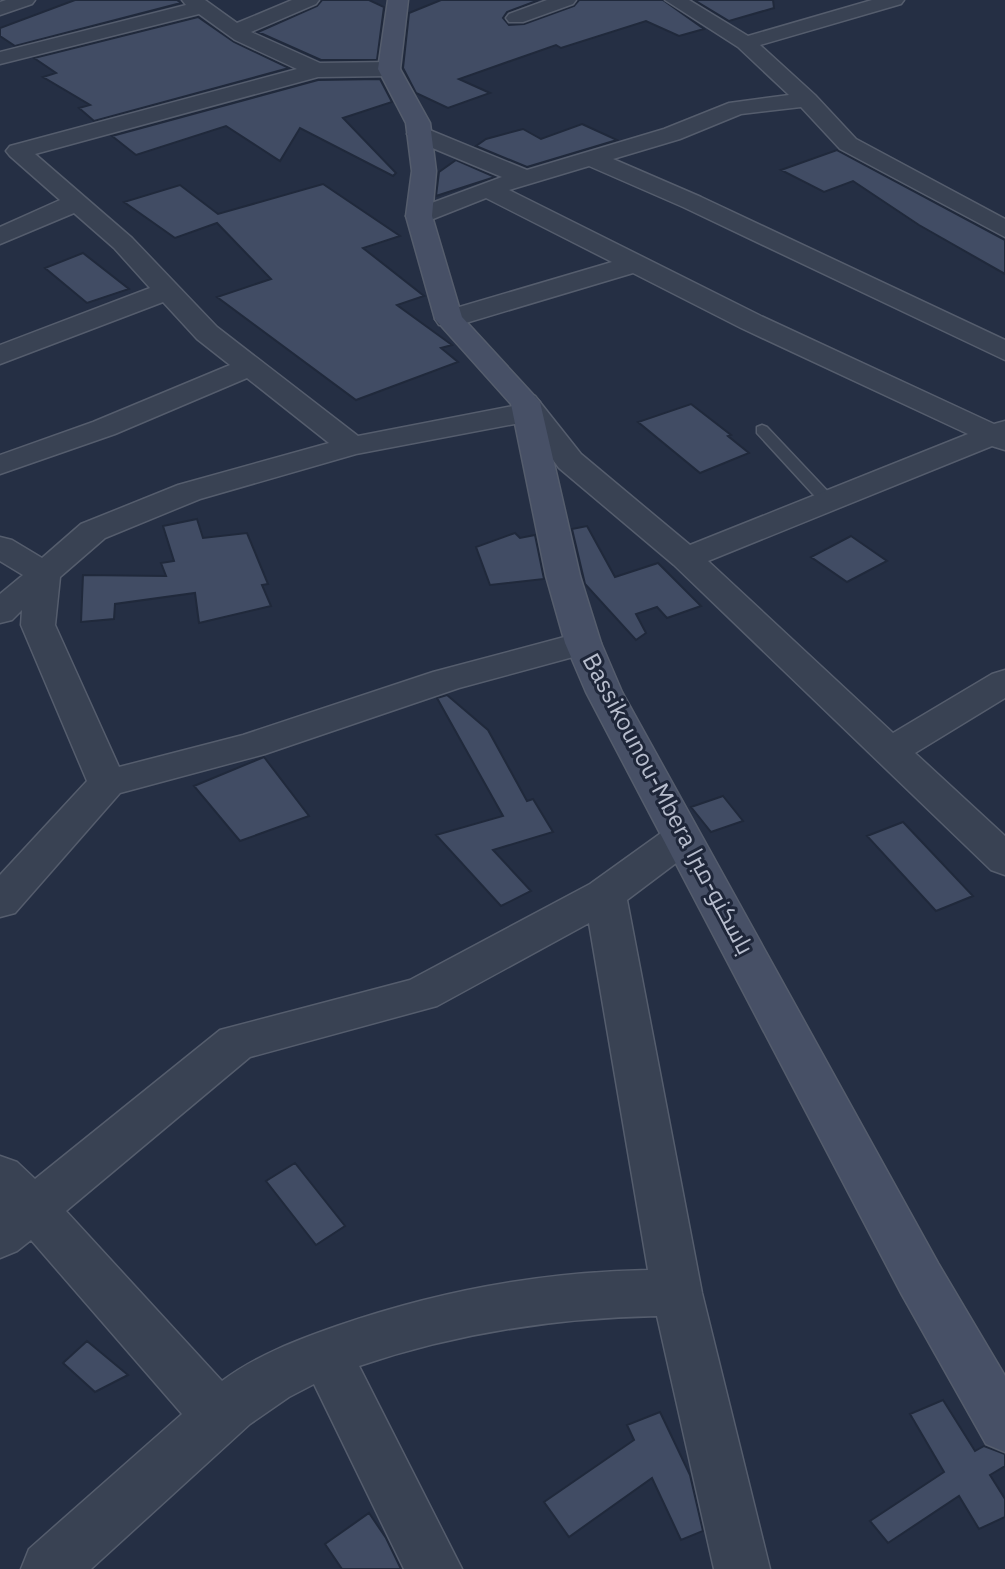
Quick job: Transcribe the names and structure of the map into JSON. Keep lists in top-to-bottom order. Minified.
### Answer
{"streets":{"street":["Bassikounou-Mbera باسكنو-مبرا"]}}
